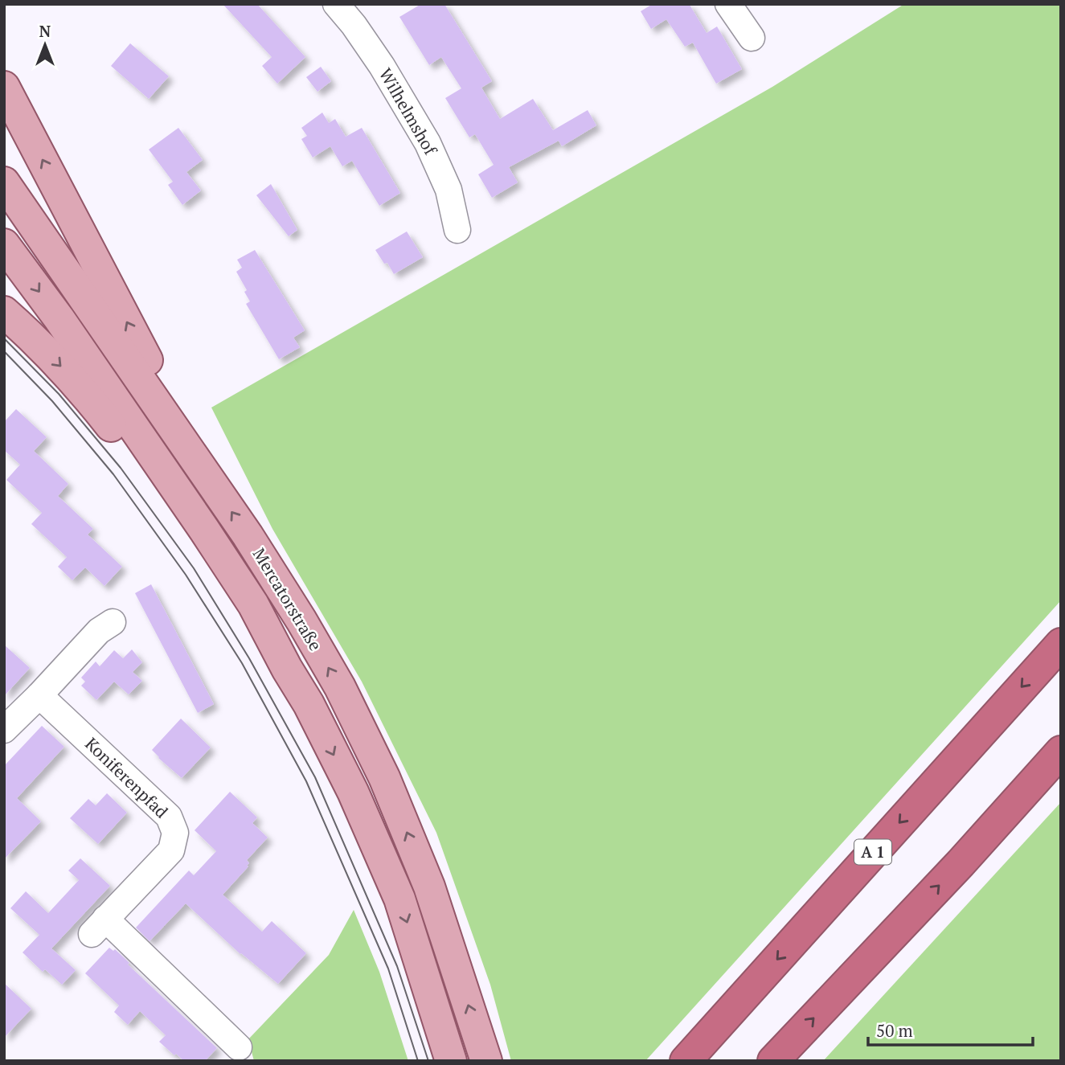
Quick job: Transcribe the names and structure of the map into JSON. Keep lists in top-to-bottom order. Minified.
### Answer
{"streets":{"highway":["A 1"],"main road":["Mercatorstraße"],"street":["Wilhelmshof","Koniferenpfad"]},"scale_bar":"50 m","north":"top"}
